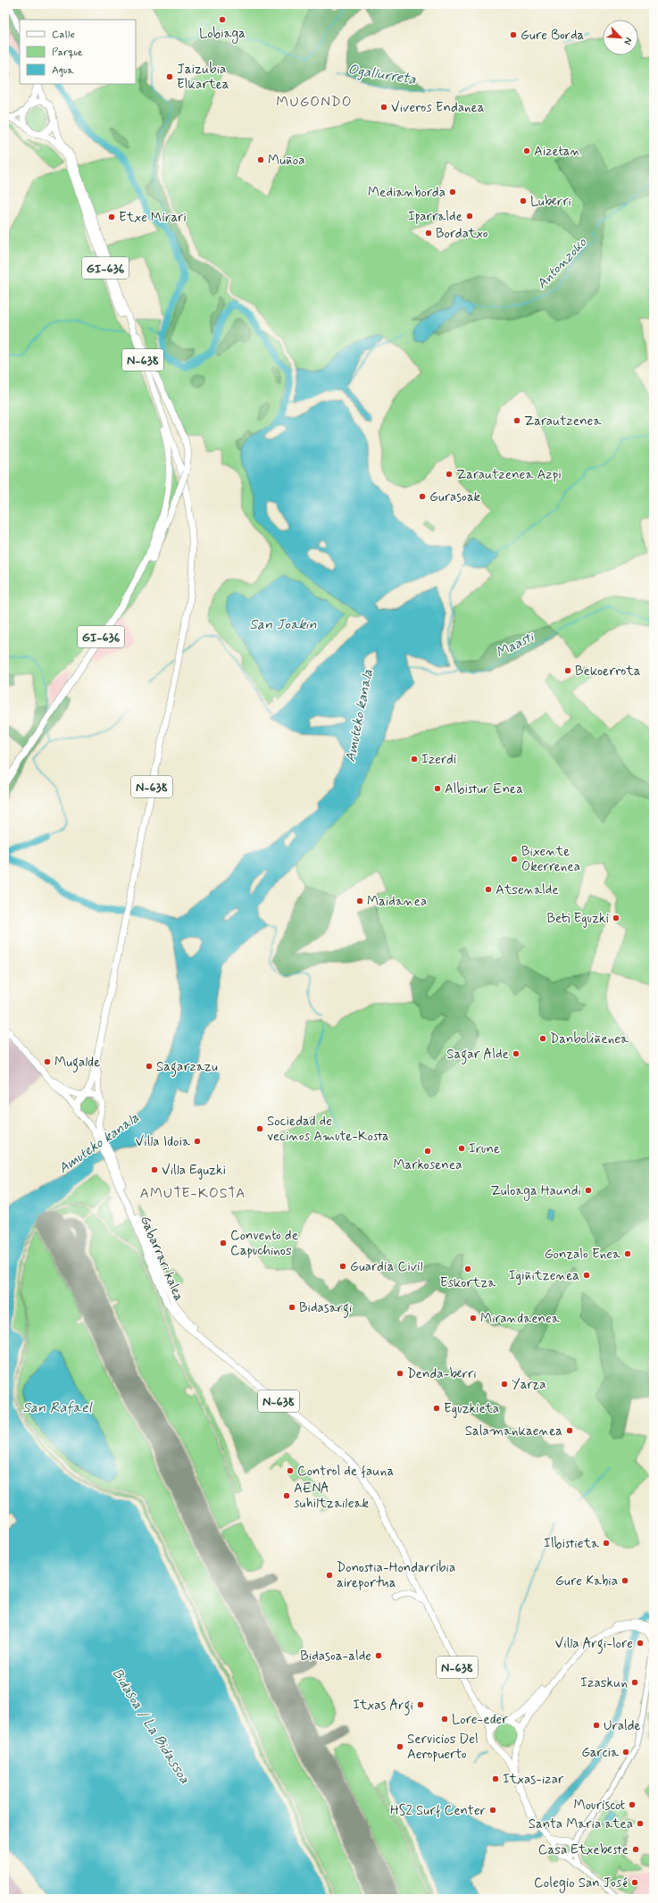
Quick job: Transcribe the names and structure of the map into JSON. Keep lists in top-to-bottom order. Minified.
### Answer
{"streets":{"main road":["GI-636","N-638","Gabarrari kalea"]},"crossings":[["GI-636","N-638"],["N-638","Gabarrari kalea"]],"districts":["MUGONDO","AMUTE-KOSTA"],"water":["Ogallurreta","Antonzoko","San Joakin","Maasti","Amuteko kanala","San Rafael","Bidasoa / La Bidassoa"],"places":["Lobiaga","Gure Borda","Jaizubia Elkartea","Viveros Endanea","Aizetan","Muñoa","Medianborda","Luberri","Iparralde","Etxe Mirari","Bordatxo","Zarautzenea","Zarautzenea Azpi","Gurasoak","Bekoerrota","Izerdi","Albistur Enea","Bixente Okerrenea","Atsenalde","Maidanea","Beti Eguzki","Danboliñenea","Sagar Alde","Mugalde","Sagarzazu","Sociedad de vecinos Amute-Kosta","Villa Idoia","Irune","Markosenea","Villa Eguzki","Zuloaga Haundi","Convento de Capuchinos","Gonzalo Enea","Guardia Civil","Eskortza","Igiñitzenea","Bidasargi","Mirandaenea","Denda-berri","Yarza","Eguzkieta","Salamankaenea","Control de fauna","AENA suhiltzaileak","Ilbistieta","Donostia-Hondarribia aireportua","Gure Kabia","Villa Argi-lore","Bidasoa-alde","Izaskun","Itxas Argi","Lore-eder","Uralde","Servicios Del Aeropuerto","Garcia","Itxas-izar","Mouriscot","HS2 Surf Center","Santa Maria atea","Casa Etxebeste","Colegio San José"],"legend":["Calle","Parque","Agua"],"north":"bottom right"}
